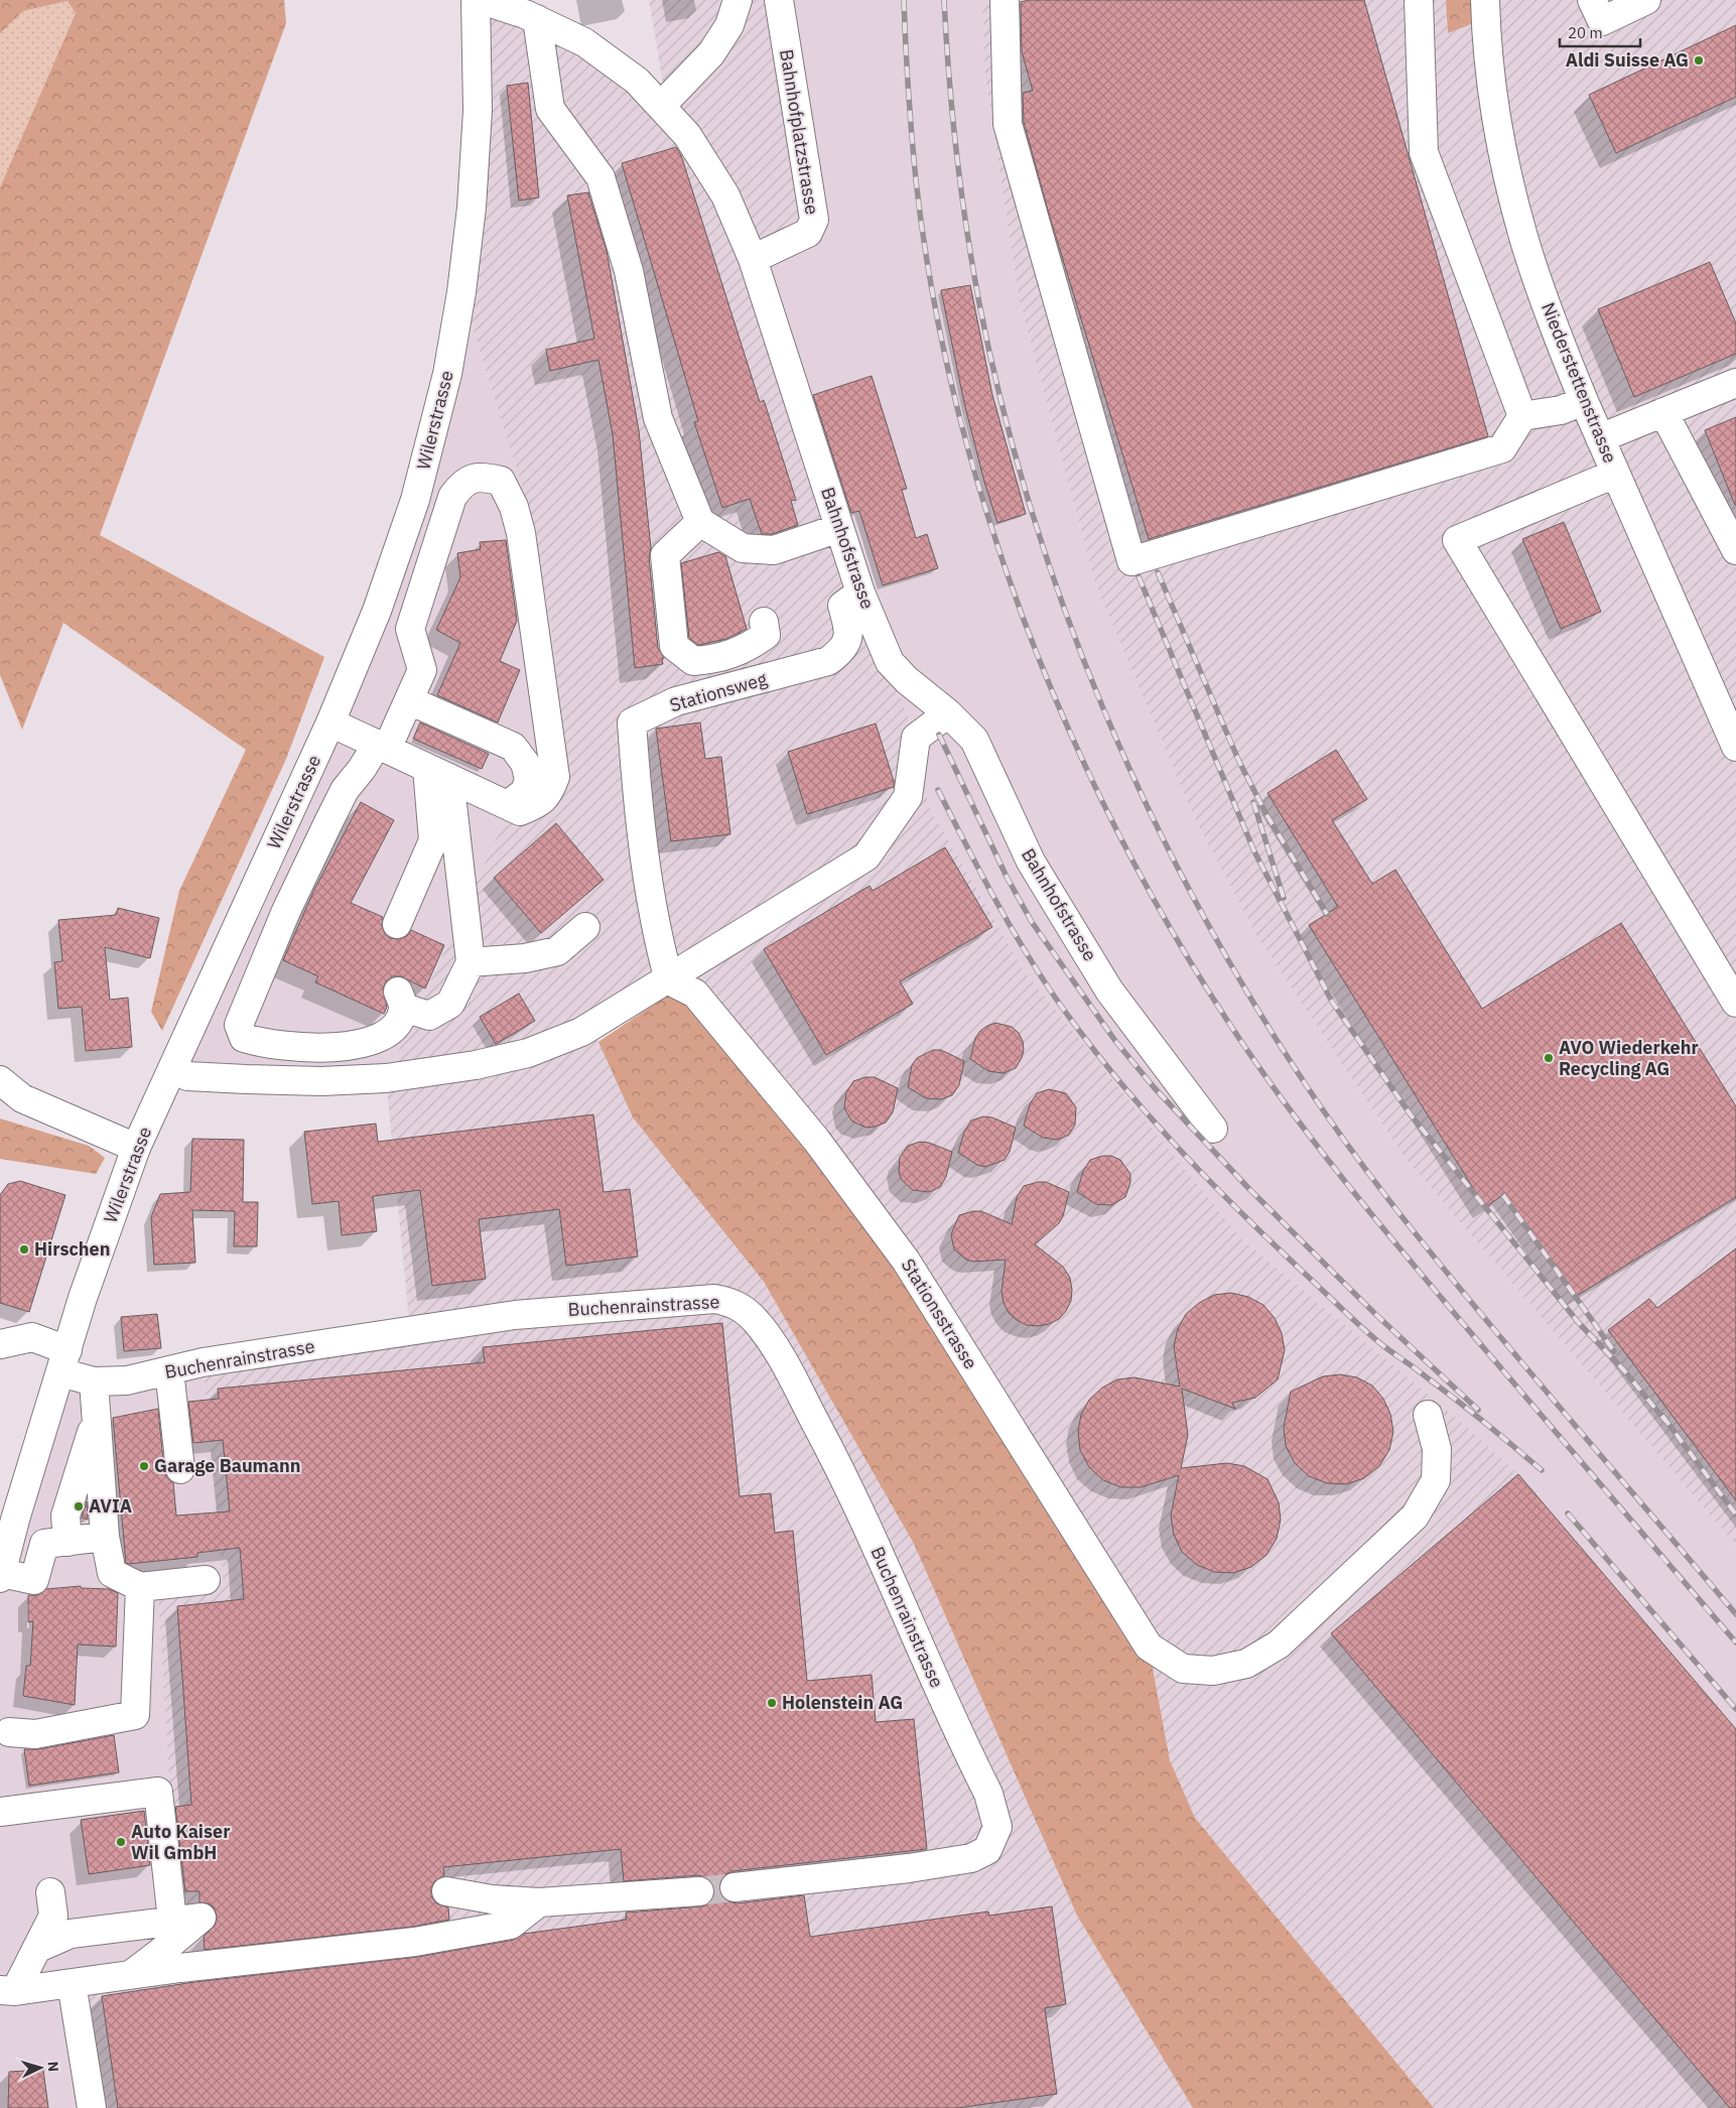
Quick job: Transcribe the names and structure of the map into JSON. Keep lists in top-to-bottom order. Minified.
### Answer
{"streets":{"street":["Bahnhofplatzstrasse","Niederstettenstrasse","Wilerstrasse","Bahnhofstrasse","Stationsweg","Buchenrainstrasse","Stationsstrasse"]},"crossings":[["Bahnhofplatzstrasse","Bahnhofstrasse"],["Wilerstrasse","Buchenrainstrasse"],["Bahnhofstrasse","Stationsweg"],["Stationsweg","Stationsstrasse"]],"places":["Aldi Suisse AG","AVO Wiederkehr Recycling AG","Hirschen","Garage Baumann","AVIA","Holenstein AG","Auto Kaiser Wil GmbH"],"scale_bar":"20 m","north":"right"}
